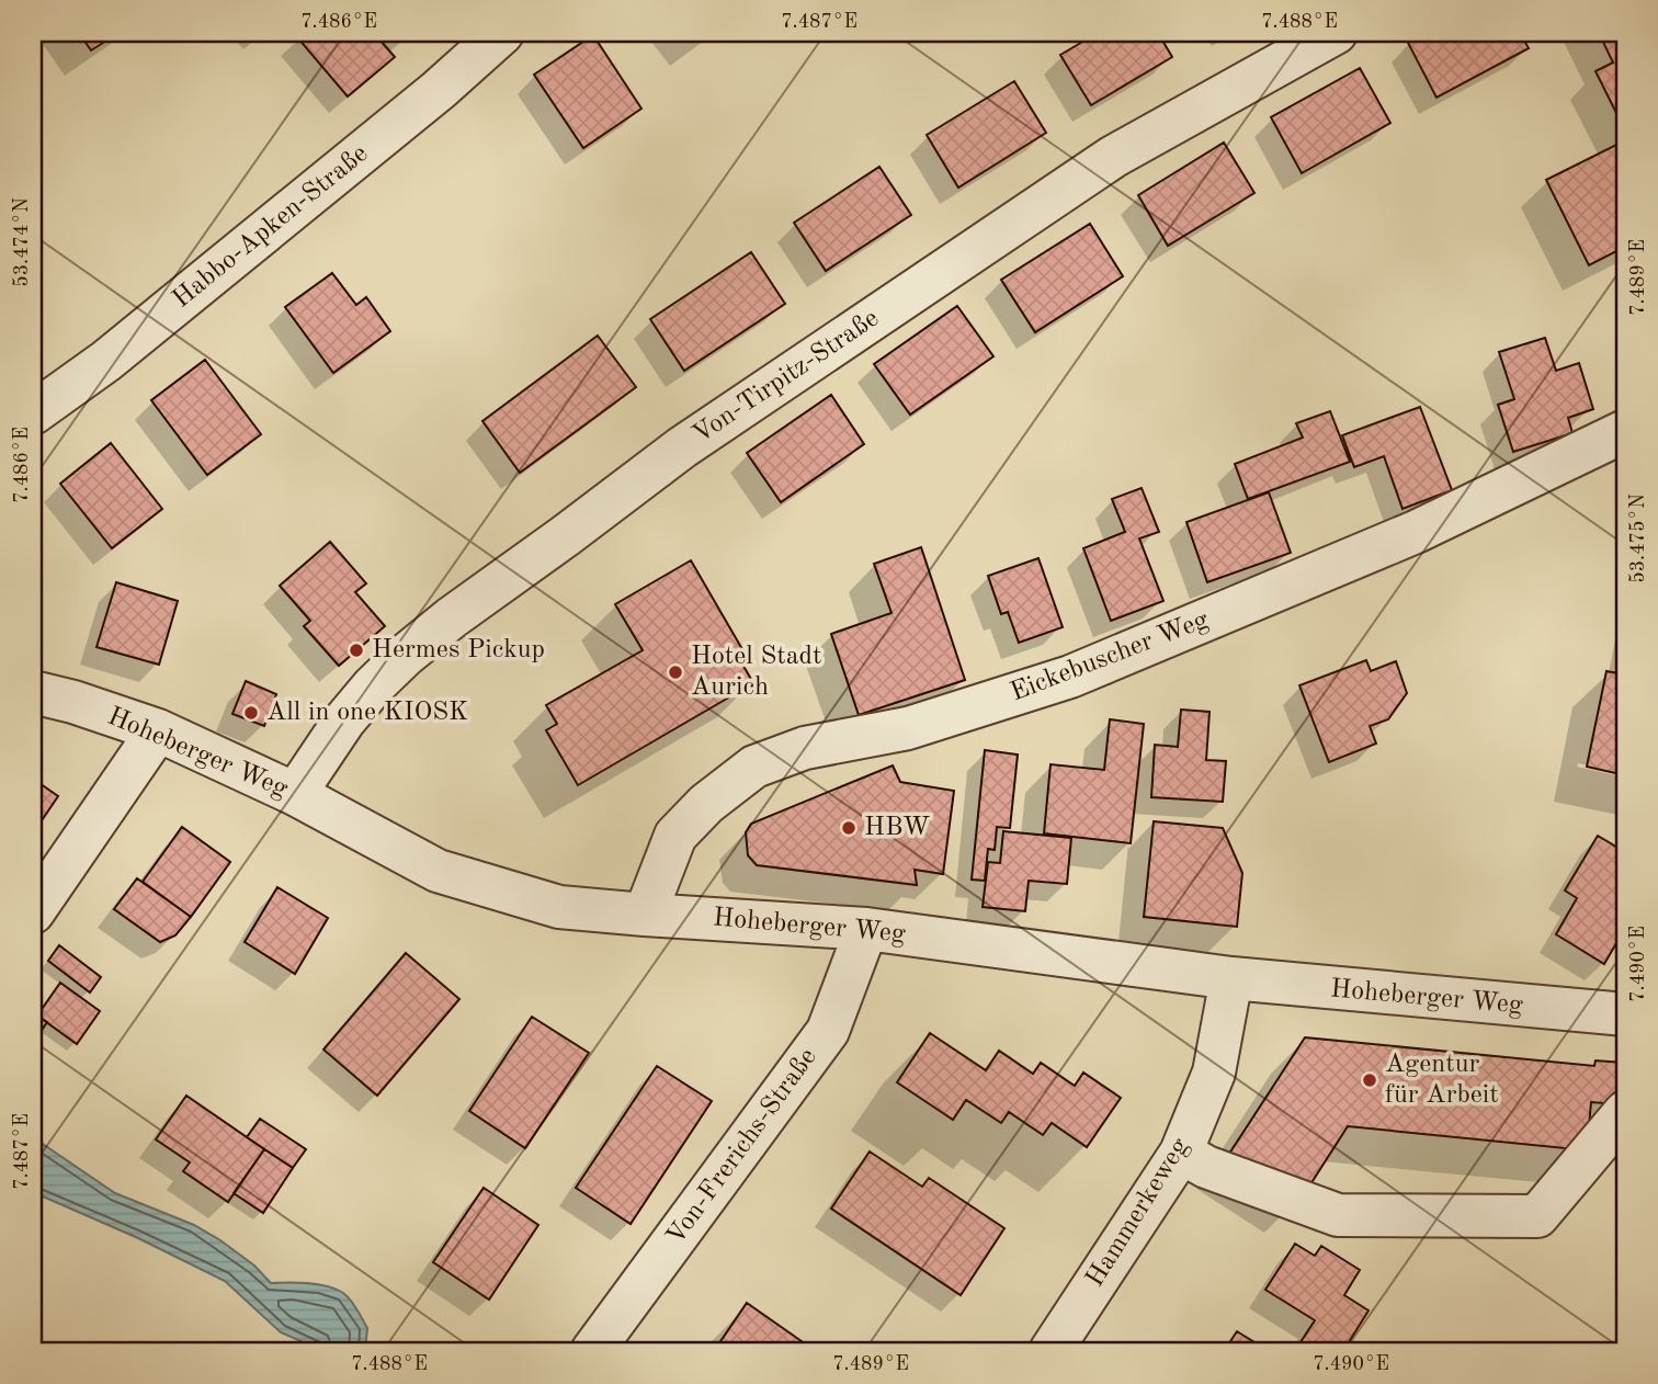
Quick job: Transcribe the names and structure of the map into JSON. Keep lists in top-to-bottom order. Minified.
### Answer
{"streets":{"street":["Habbo-Apken-Straße","Von-Tirpitz-Straße","Eickebuscher Weg","Hoheberger Weg","Von-Frerichs-Straße","Hammerkeweg"]},"crossings":[["Von-Tirpitz-Straße","Hoheberger Weg"],["Eickebuscher Weg","Hoheberger Weg"],["Hoheberger Weg","Von-Frerichs-Straße"],["Hoheberger Weg","Hammerkeweg"]],"places":["Hermes Pickup","Hotel Stadt Aurich","All in one KIOSK","HBW","Agentur für Arbeit"],"coordinates":["7.486°E","7.487°E","7.488°E","53.474°N","7.489°E","53.475°N","7.490°E"]}
